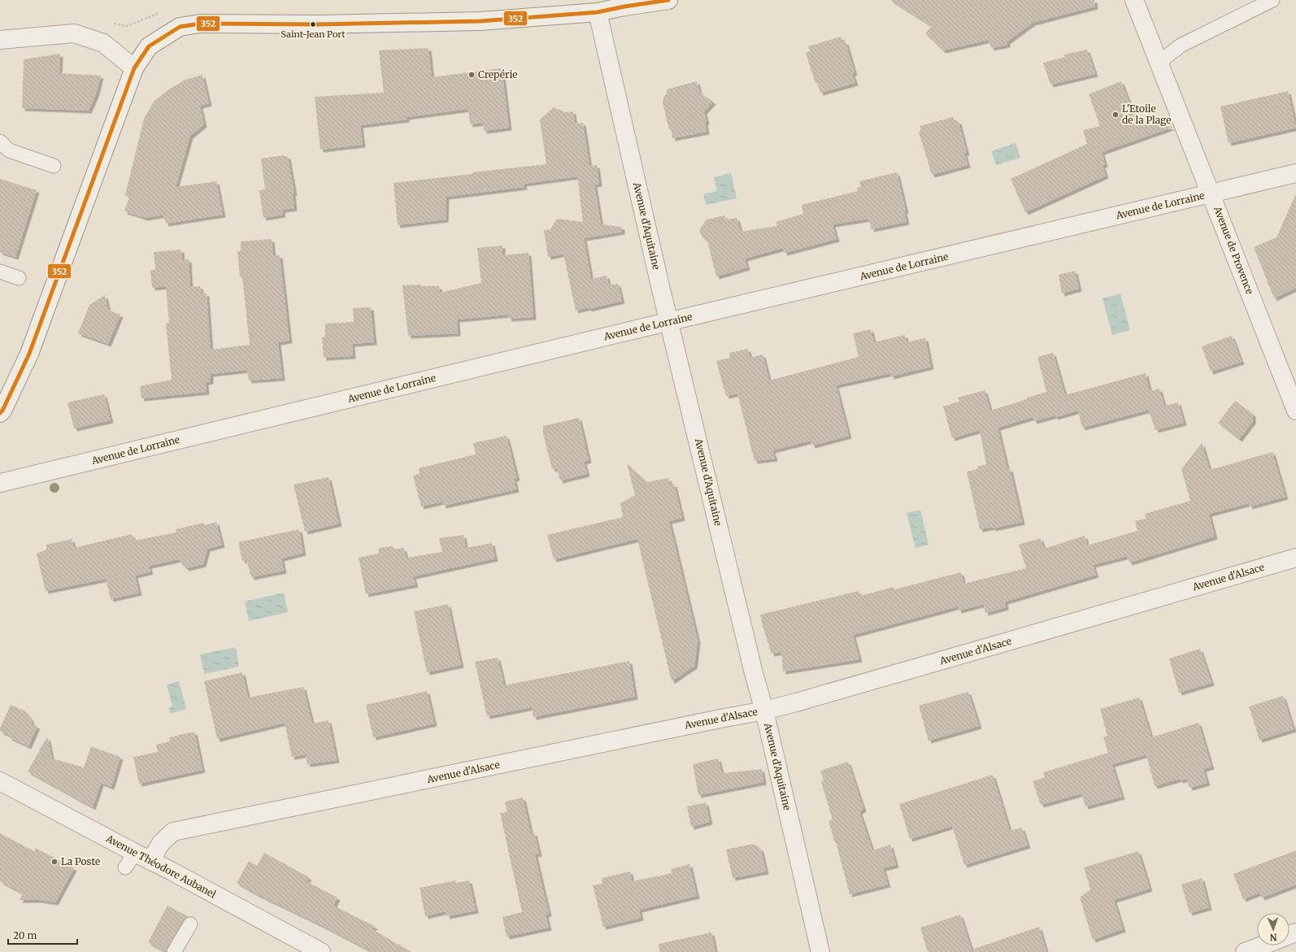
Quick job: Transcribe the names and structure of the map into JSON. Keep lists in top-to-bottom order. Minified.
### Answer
{"streets":{"street":["Avenue de Lorraine","Avenue d'Aquitaine","Avenue de Provence","Avenue d'Alsace","Avenue Théodore Aubanel"]},"crossings":[["Avenue de Lorraine","Avenue d'Aquitaine"],["Avenue de Lorraine","Avenue de Provence"],["Avenue d'Aquitaine","Avenue d'Alsace"],["Avenue d'Alsace","Avenue Théodore Aubanel"]],"places":["Saint-Jean Port","Crepérie","L'Etoile de la Plage","La Poste"],"lines":["transit line 352"],"scale_bar":"20 m","north":"bottom"}
